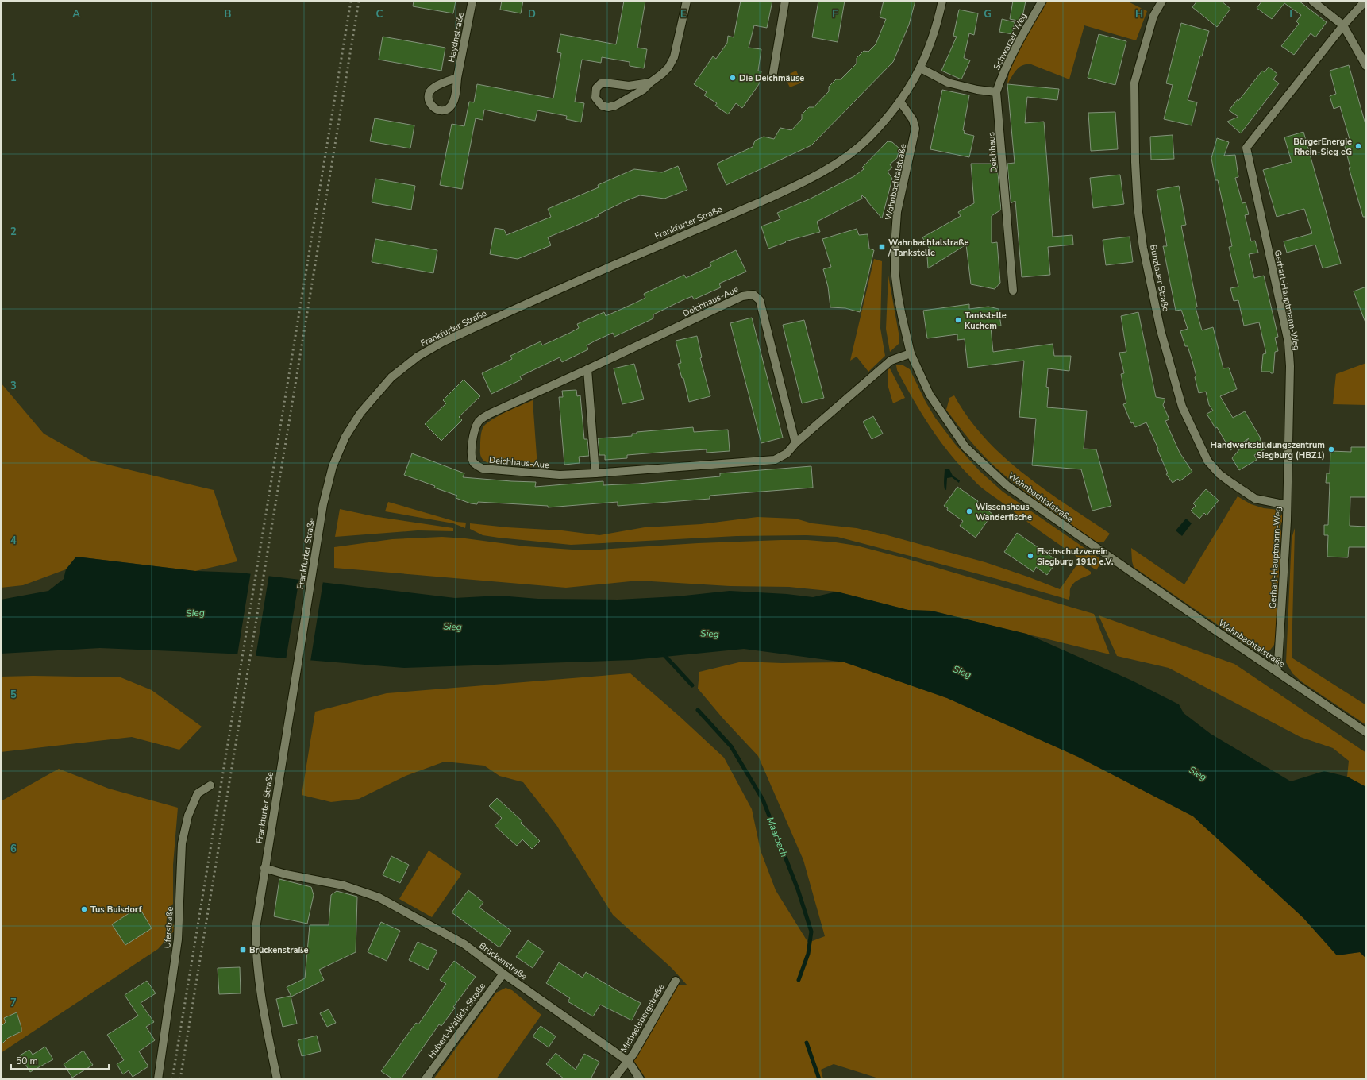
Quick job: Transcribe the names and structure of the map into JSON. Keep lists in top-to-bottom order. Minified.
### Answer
{"streets":{"street":["Haydnstraße","Schwarzer Weg","Deichhaus","Wahnbachtalstraße","Frankfurter Straße","Bunzlauer Straße","Gerhart-Hauptmann-Weg","Deichhaus-Aue","Uferstraße","Brückenstraße","Michaelsbergstraße","Hubert-Wallich-Straße"]},"crossings":[["Schwarzer Weg","Deichhaus"],["Wahnbachtalstraße","Frankfurter Straße"],["Wahnbachtalstraße","Gerhart-Hauptmann-Weg"],["Wahnbachtalstraße","Deichhaus-Aue"],["Frankfurter Straße","Brückenstraße"],["Bunzlauer Straße","Gerhart-Hauptmann-Weg"],["Brückenstraße","Michaelsbergstraße"],["Brückenstraße","Hubert-Wallich-Straße"]],"water":["Sieg","Maarbach"],"places":{"other":["Die Deichmäuse","BürgerEnergie Rhein-Sieg eG","Tankstelle Kuchem","Handwerksbildungszentrum Siegburg (HBZ1)","Wissenshaus Wanderfische","Fischschutzverein Siegburg 1910 e.V.","Tus Buisdorf"],"transit":["Wahnbachtalstraße / Tankstelle","Brückenstraße"]},"scale_bar":"50 m","grid":{"columns":["A","B","C","D","E","F","G","H","I"],"rows":["1","2","3","4","5","6","7"]}}
